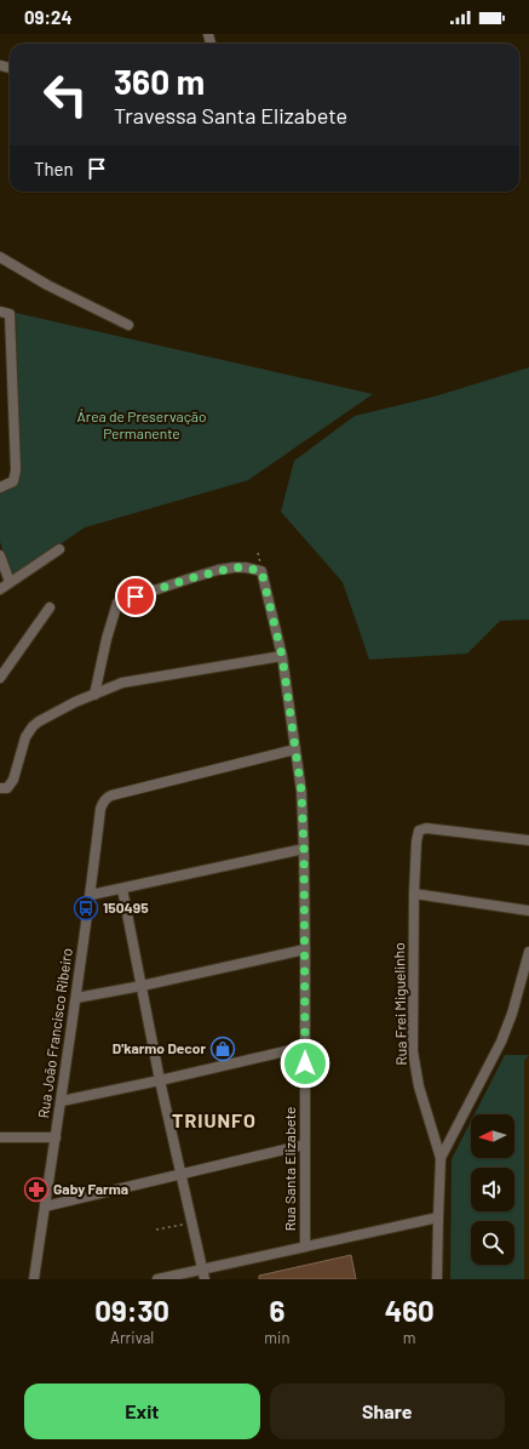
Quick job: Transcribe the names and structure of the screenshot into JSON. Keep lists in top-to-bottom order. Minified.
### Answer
{"streets":{"street":["Rua Frei Miguelinho","Rua João Francisco Ribeiro","Rua Santa Elizabete"]},"crossings":[["Rua Frei Miguelinho","Rua Santa Elizabete"],["Rua João Francisco Ribeiro","Rua Santa Elizabete"]],"districts":["TRIUNFO"],"parks":["Área de Preservação Permanente"],"places":{"bus stop":["150495"],"shop":["D'karmo Decor"],"pharmacy":["Gaby Farma"]},"north":"left","page":{"status":"09:24","turn":["360 m","Travessa Santa Elizabete"],"then":"Then","eta":["09:30","Arrival","6","min","460","m"],"buttons":["Exit","Share"]}}
